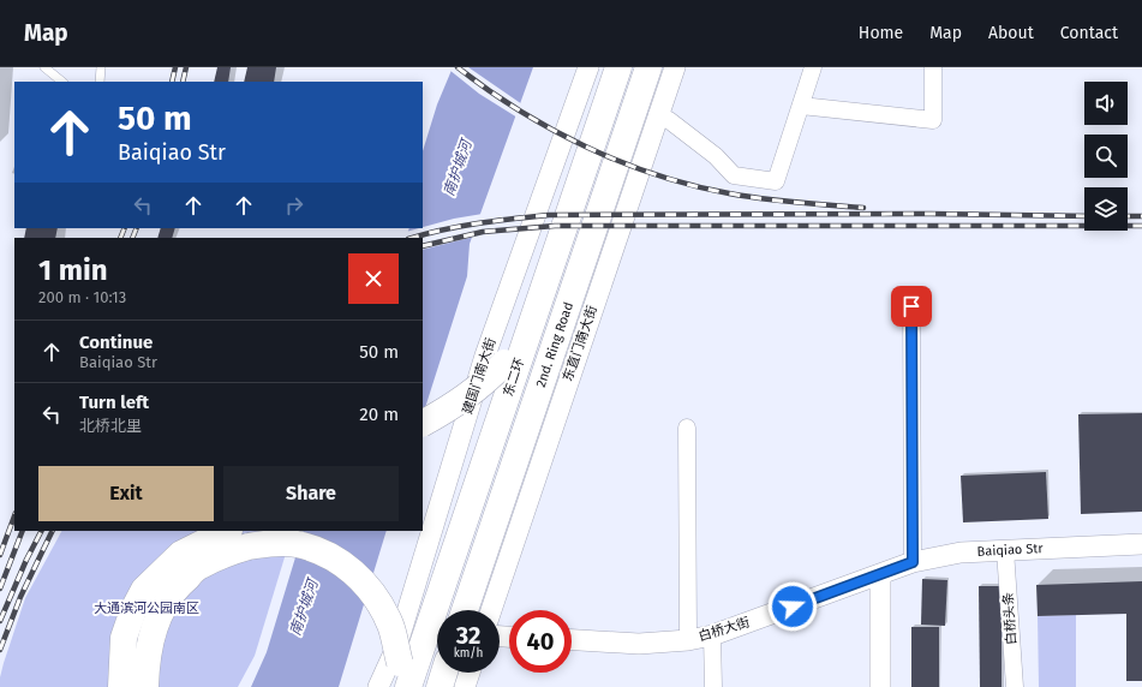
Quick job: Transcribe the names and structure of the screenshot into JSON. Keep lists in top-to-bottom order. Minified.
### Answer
{"streets":{"highway":["2nd. Ring Road","东二环"],"street":["东直门南大街","建国门南大街","Baiqiao Str","白桥头条","白桥大街"]},"crossings":[["Baiqiao Str","白桥头条"],["Baiqiao Str","白桥大街"]],"water":["南护城河"],"parks":["大通滨河公园南区"],"page":{"header":"Map","nav":["Home","Map","About","Contact"],"turn":["50 m","Baiqiao Str"],"heading":["1 min","200 m · 10:13"],"list":[{"name":"Continue","note":"Baiqiao Str","value":"50 m"},{"name":"Turn left","note":"北桥北里","value":"20 m"}],"buttons":["Exit","Share"],"speed":"32 km/h","limit":"40"}}
